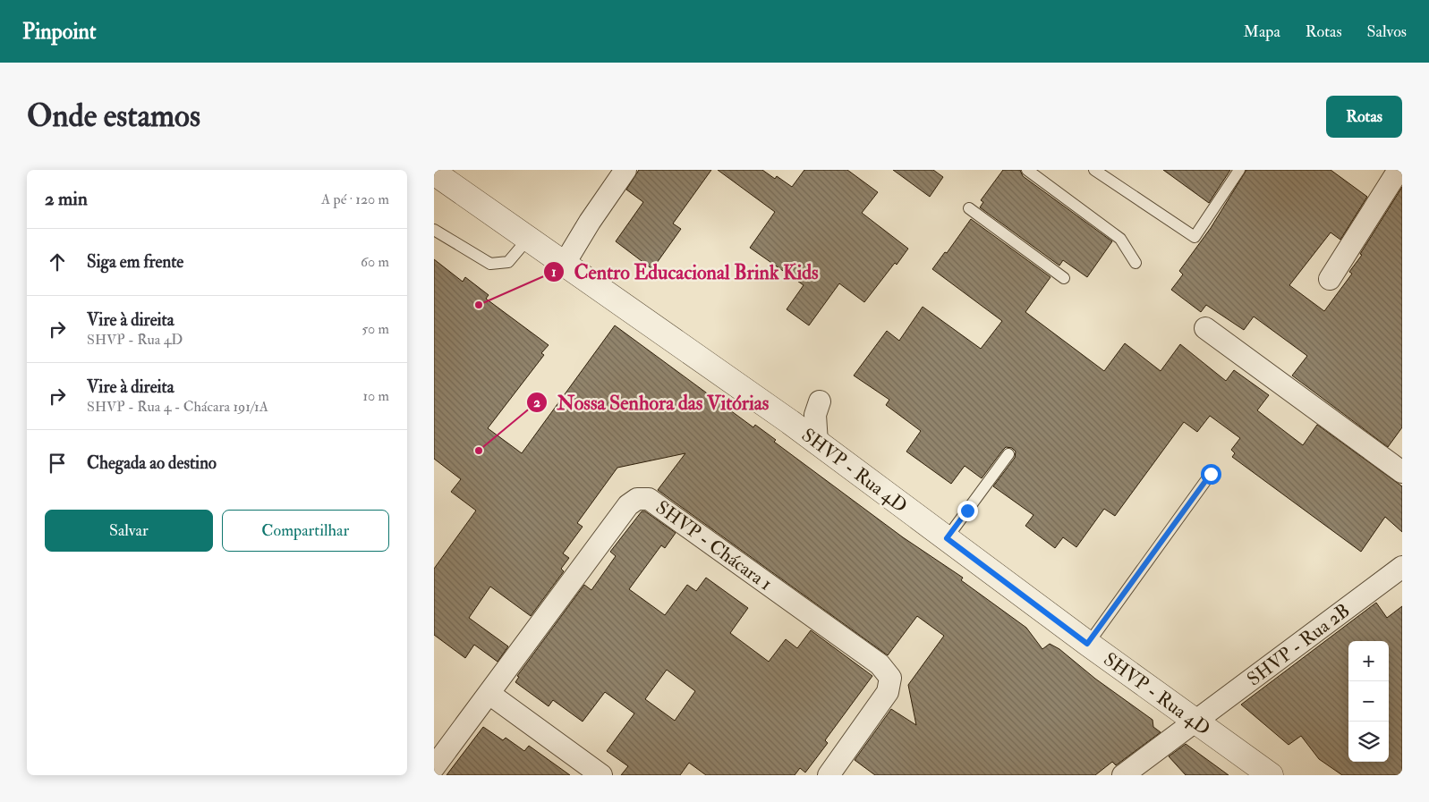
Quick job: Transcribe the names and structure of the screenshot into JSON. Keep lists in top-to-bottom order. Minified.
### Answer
{"streets":{"street":["SHVP - Rua 4D","SHVP - Chácara 1","SHVP - Rua 2B"]},"crossings":[["SHVP - Rua 4D","SHVP - Rua 2B"]],"places":["Centro Educacional Brink Kids","Nossa Senhora das Vitórias"],"page":{"header":"Pinpoint","nav":["Mapa","Rotas","Salvos"],"buttons":["Rotas",["Salvar","Compartilhar"]],"title":"Onde estamos","heading":["2 min","A pé · 120 m"],"list":[["Siga em frente","60 m"],["Vire à direita","SHVP - Rua 4D","50 m"],["Vire à direita","SHVP - Rua 4 - Chácara 191/1A","10 m"],"Chegada ao destino"],"map_buttons":["+","−"]}}
